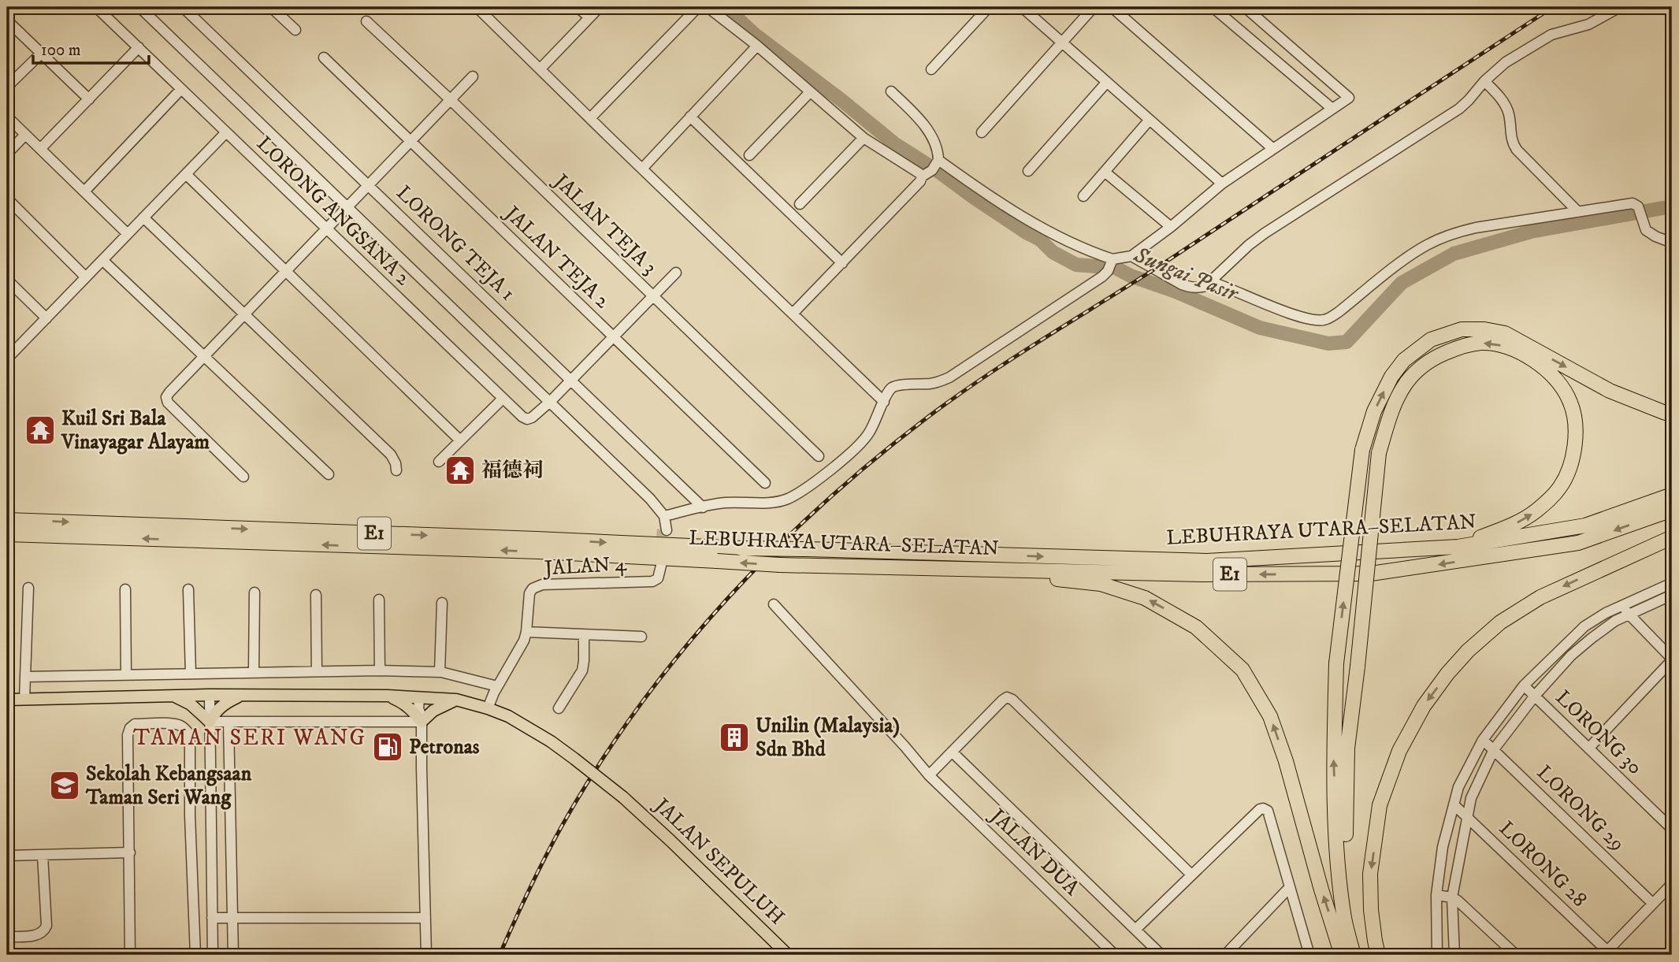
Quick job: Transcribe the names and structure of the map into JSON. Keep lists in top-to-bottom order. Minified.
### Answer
{"streets":{"highway":["LEBUHRAYA UTARA–SELATAN","E1"],"main road":["JALAN SEPULUH"],"street":["LORONG ANGSANA 2","JALAN TEJA 3","LORONG TEJA 1","JALAN TEJA 2","JALAN 4","LORONG 30","LORONG 29","JALAN DUA","LORONG 28"]},"crossings":[["JALAN 4","JALAN SEPULUH"]],"districts":["TAMAN SERI WANG"],"water":["Sungai Pasir"],"places":{"temple":["Kuil Sri Bala Vinayagar Alayam","福德祠"],"building":["Unilin (Malaysia) Sdn Bhd"],"fuel station":["Petronas"],"school or university":["Sekolah Kebangsaan Taman Seri Wang"]},"scale_bar":"100 m"}
